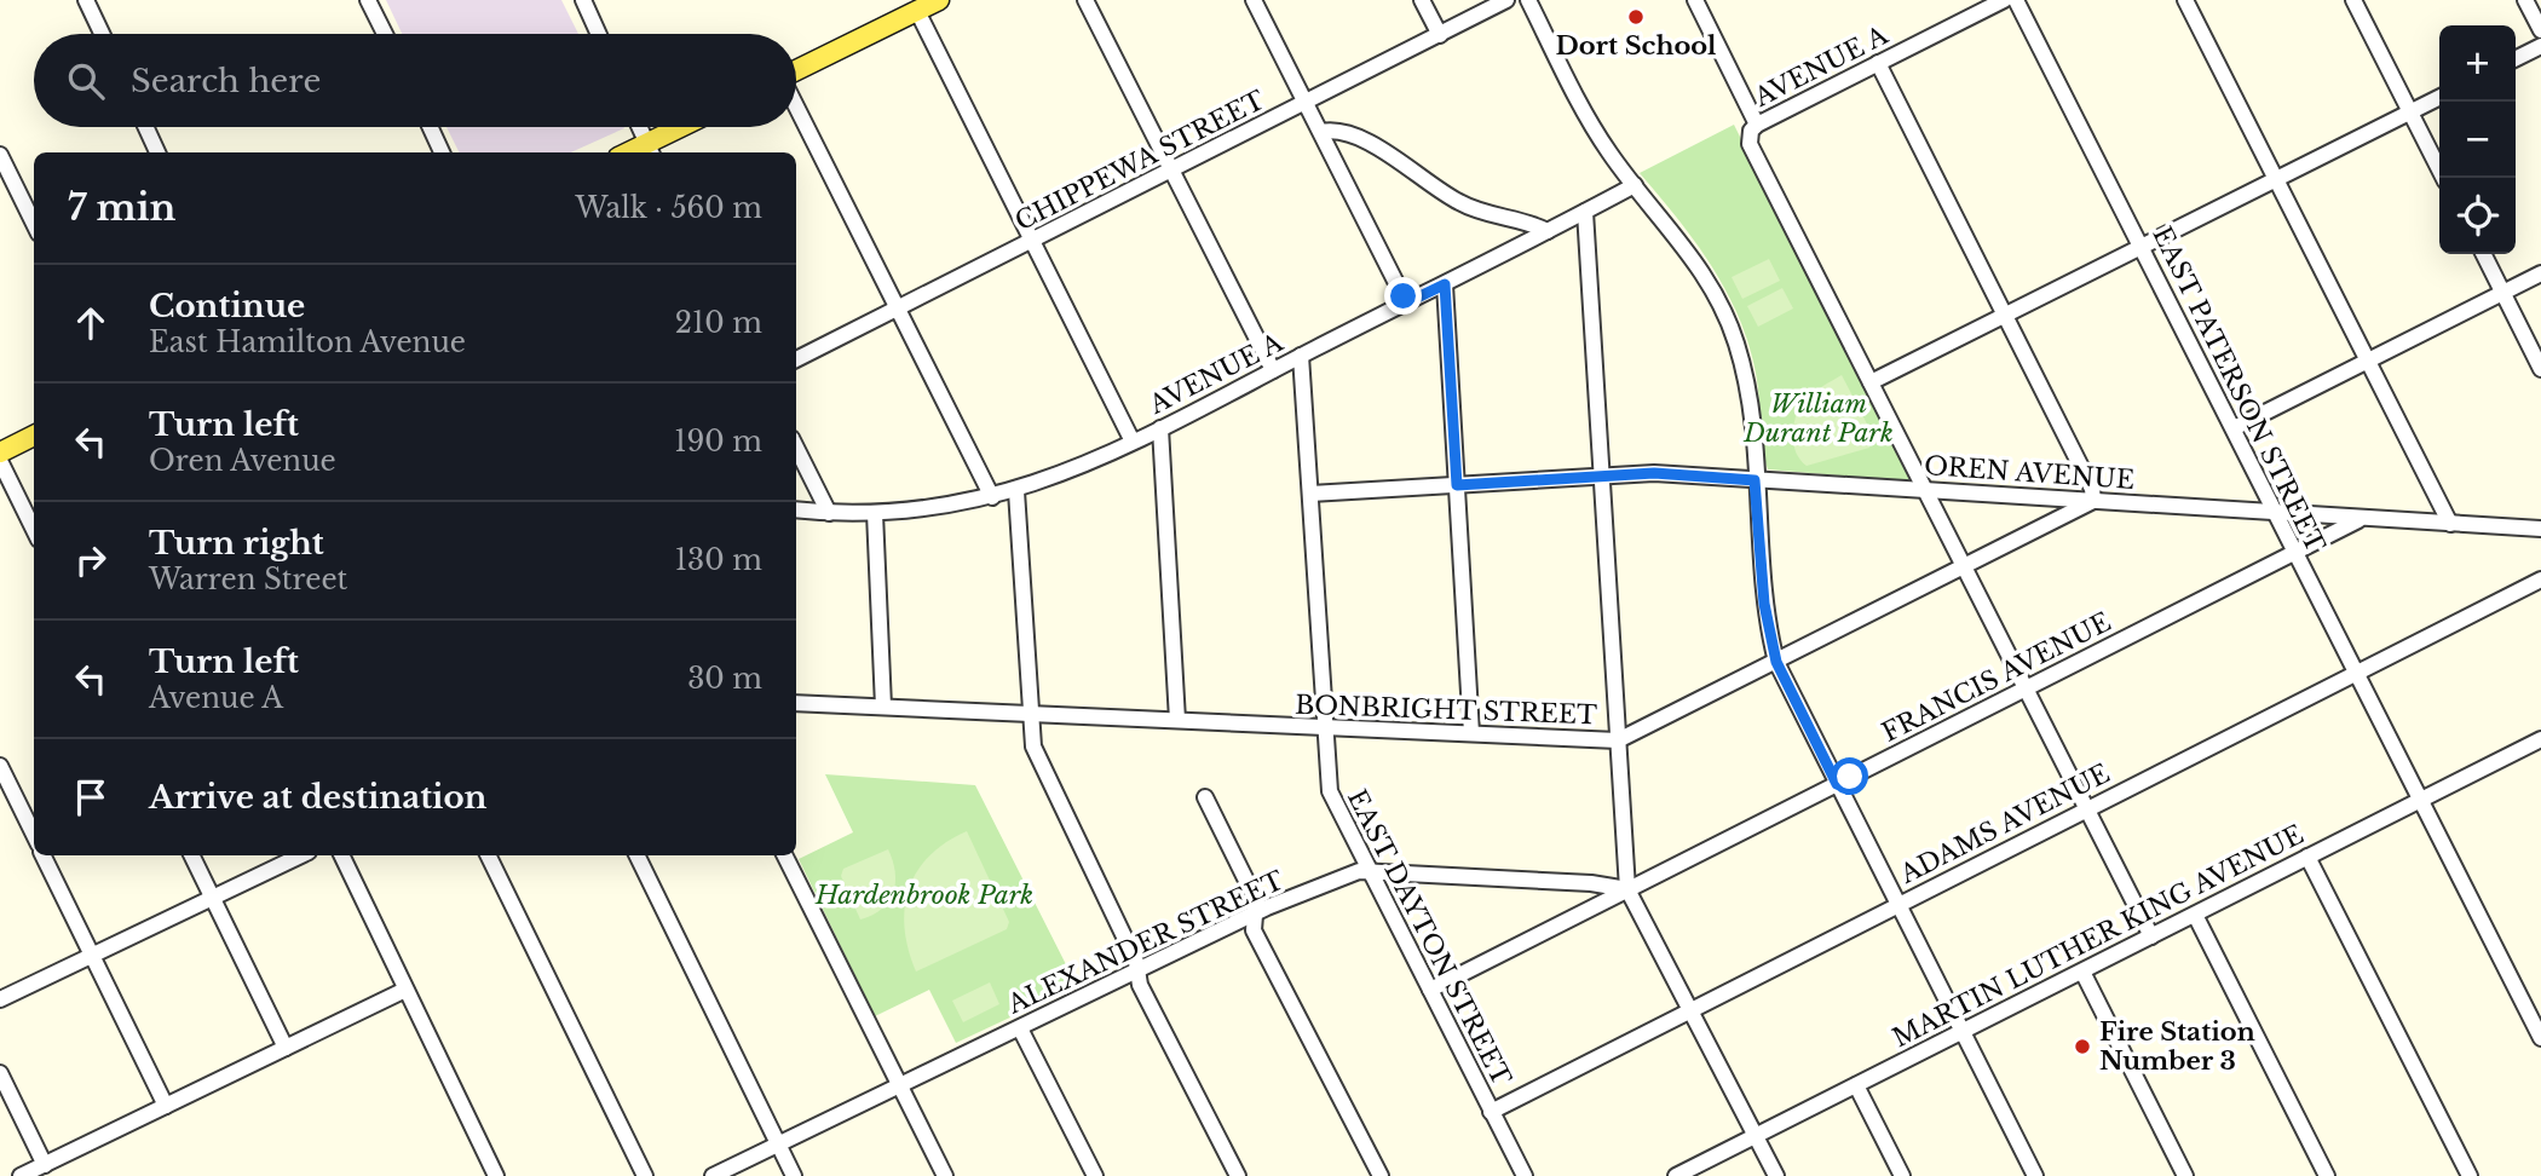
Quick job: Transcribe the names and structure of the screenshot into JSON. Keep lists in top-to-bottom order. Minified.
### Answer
{"streets":{"street":["AVENUE A","CHIPPEWA STREET","EAST PATERSON STREET","OREN AVENUE","FRANCIS AVENUE","BONBRIGHT STREET","ADAMS AVENUE","MARTIN LUTHER KING AVENUE","EAST DAYTON STREET","ALEXANDER STREET"]},"crossings":[["AVENUE A","EAST DAYTON STREET"],["EAST PATERSON STREET","OREN AVENUE"],["EAST PATERSON STREET","FRANCIS AVENUE"],["EAST PATERSON STREET","ADAMS AVENUE"],["EAST PATERSON STREET","MARTIN LUTHER KING AVENUE"],["OREN AVENUE","FRANCIS AVENUE"],["OREN AVENUE","BONBRIGHT STREET"],["OREN AVENUE","EAST DAYTON STREET"],["FRANCIS AVENUE","EAST DAYTON STREET"],["FRANCIS AVENUE","ALEXANDER STREET"],["BONBRIGHT STREET","EAST DAYTON STREET"],["ADAMS AVENUE","EAST DAYTON STREET"],["EAST DAYTON STREET","ALEXANDER STREET"]],"parks":["William Durant Park","Hardenbrook Park"],"places":["Dort School","Fire Station Number 3"],"page":{"map_buttons":["+","−"],"search":"Search here","heading":["7 min","Walk · 560 m"],"list":[["Continue","East Hamilton Avenue","210 m"],["Turn left","Oren Avenue","190 m"],["Turn right","Warren Street","130 m"],["Turn left","Avenue A","30 m"],"Arrive at destination"]}}
